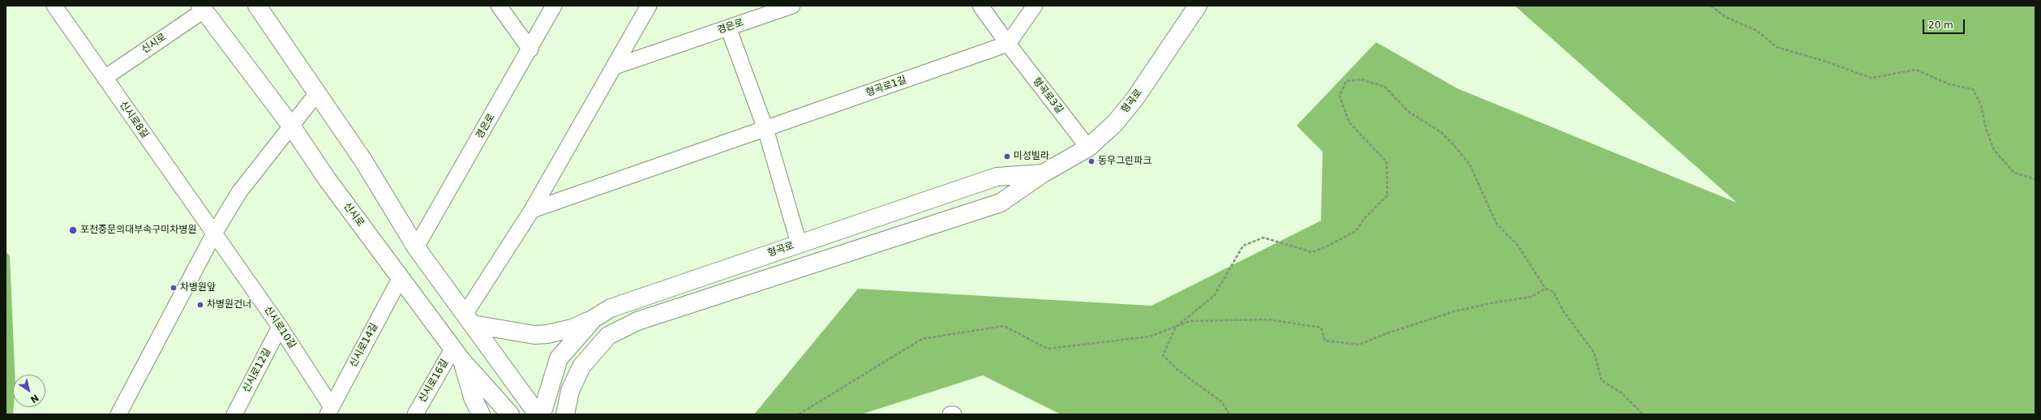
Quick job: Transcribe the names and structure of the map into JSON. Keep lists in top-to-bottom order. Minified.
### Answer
{"streets":{"street":["경은로","신시로","형곡로1길","형곡로3길","형곡로","신시로8길","신시로10길","신시로14길","신시로12길","신시로16길"]},"crossings":[["신시로","신시로8길"],["신시로","신시로14길"],["신시로","신시로16길"],["형곡로1길","형곡로3길"],["형곡로3길","형곡로"],["신시로8길","신시로10길"],["신시로10길","신시로14길"],["신시로10길","신시로12길"]],"places":["미성빌라","동우그린파크","포천중문의대부속구미차병원","차병원앞","차병원건너"],"scale_bar":"20 m","north":"bottom right"}
